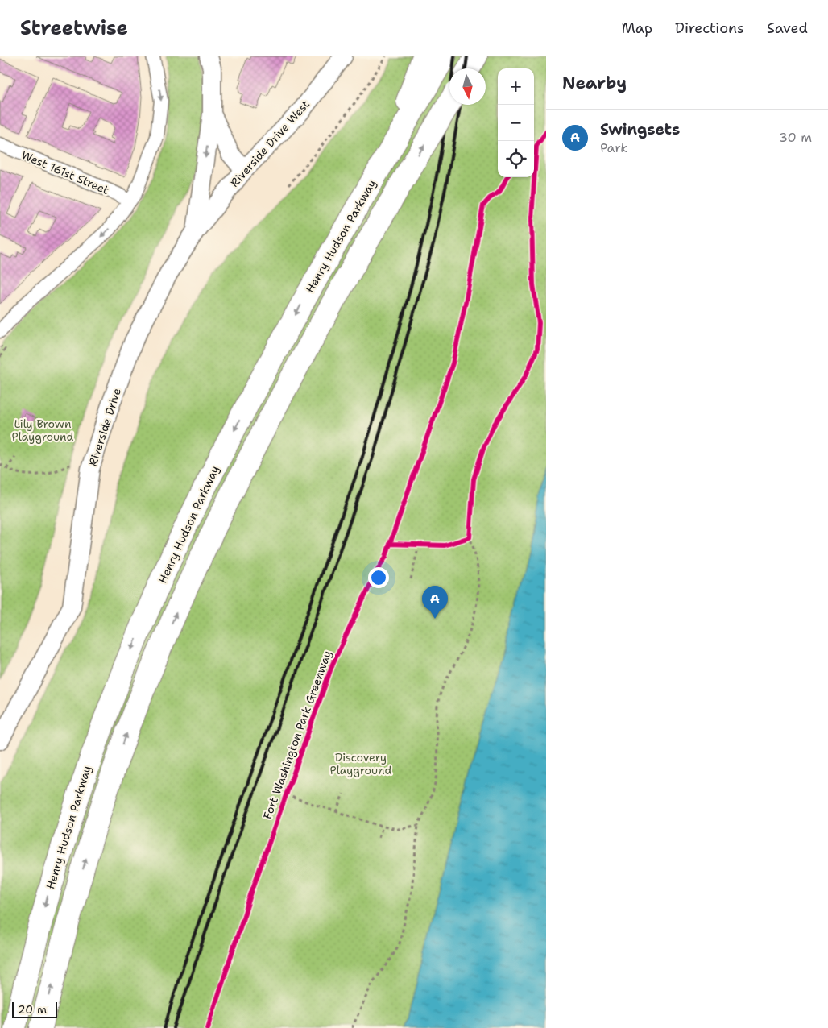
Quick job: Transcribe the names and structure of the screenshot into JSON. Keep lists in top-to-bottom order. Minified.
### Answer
{"streets":{"highway":["Henry Hudson Parkway"],"main road":["Riverside Drive West","Riverside Drive"],"street":["West 161st Street"],"cycle path":["Fort Washington Park Greenway"]},"crossings":[["Riverside Drive West","Riverside Drive"]],"parks":["Lily Brown Playground","Discovery Playground"],"scale_bar":"20 m","north":"bottom","page":{"header":"Streetwise","nav":["Map","Directions","Saved"],"heading":"Nearby","map_buttons":["+","−"],"list":[{"mark":"A","name":"Swingsets","note":"Park","value":"30 m"}],"pins":"A","scale":"20 m"}}
